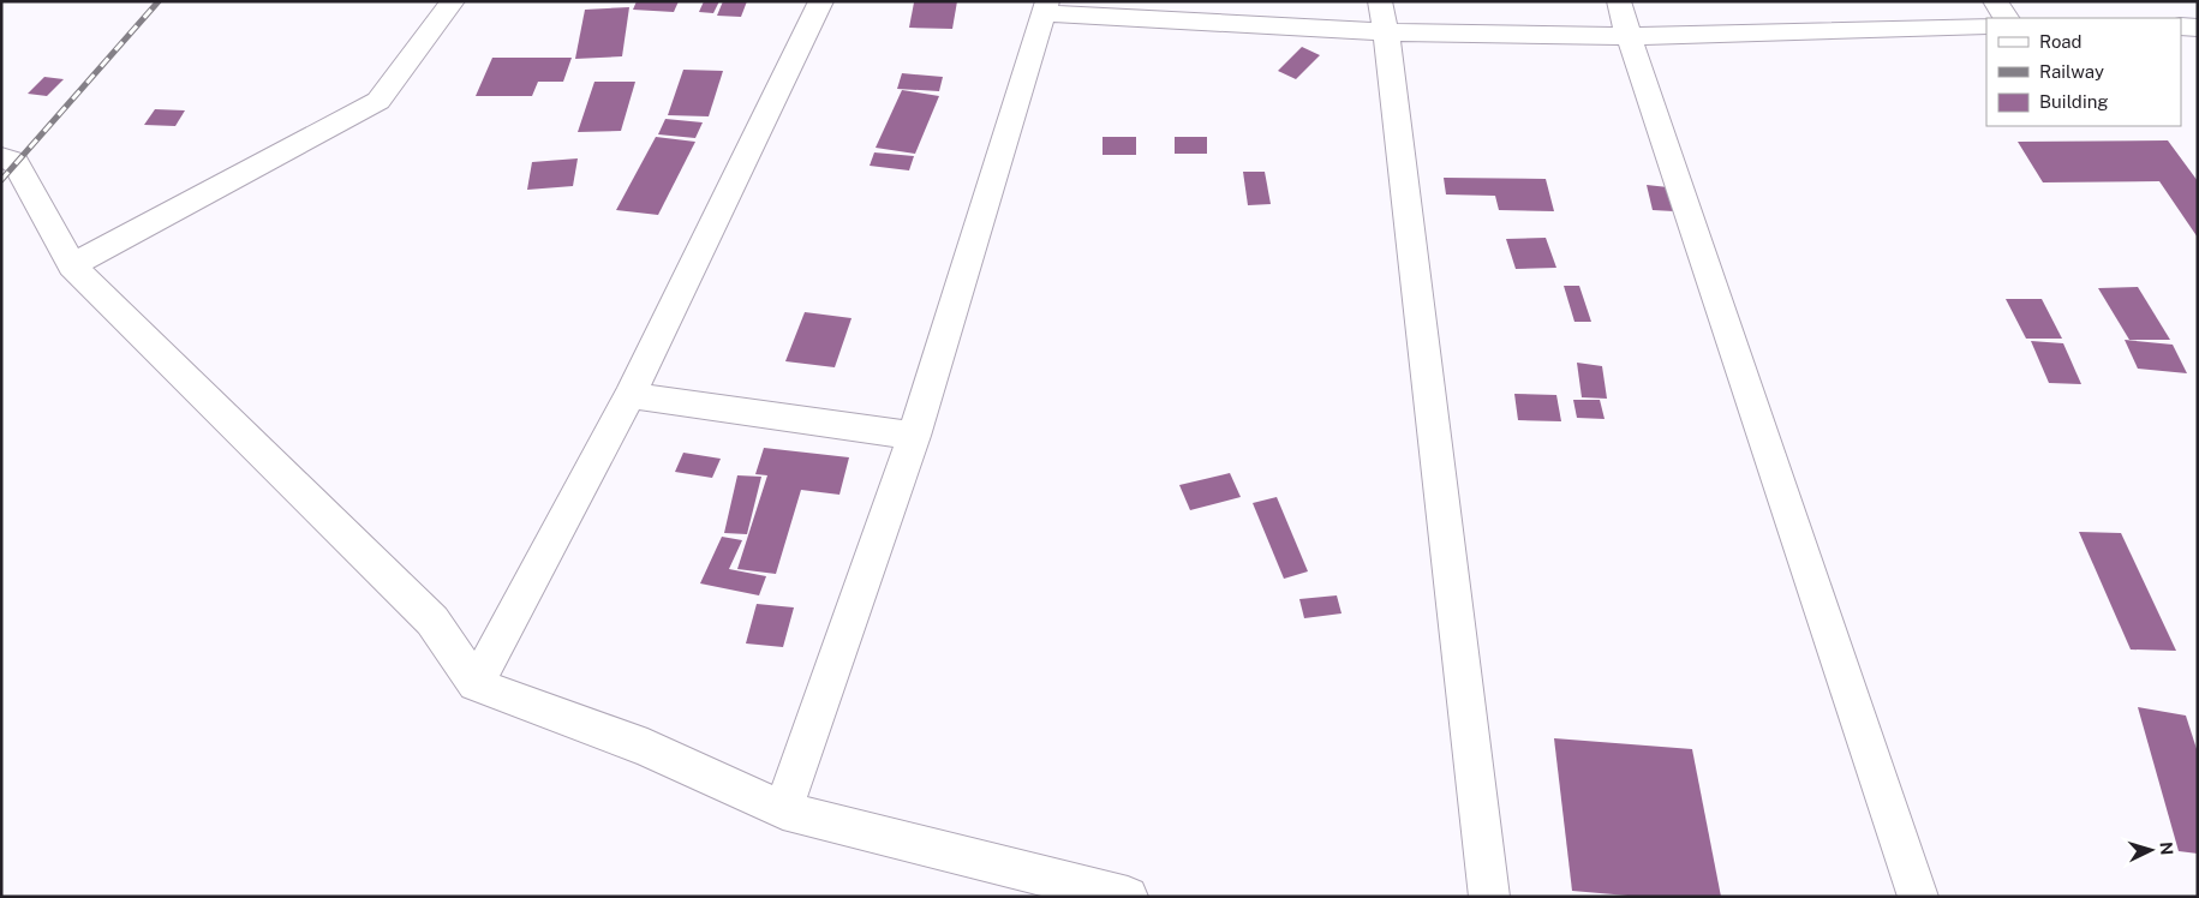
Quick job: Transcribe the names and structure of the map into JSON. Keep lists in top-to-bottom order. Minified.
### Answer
{"legend":["Road","Railway","Building"],"north":"right"}
